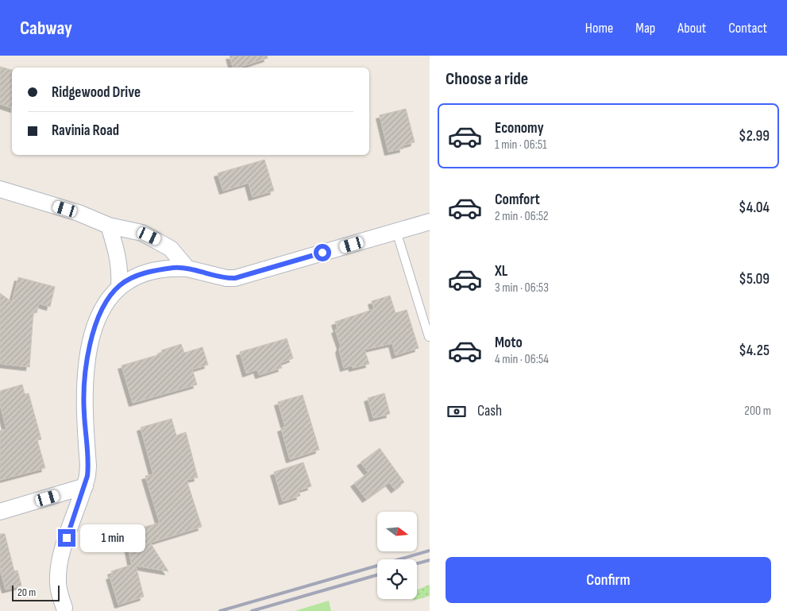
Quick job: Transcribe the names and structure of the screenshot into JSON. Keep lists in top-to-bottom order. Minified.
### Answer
{"scale_bar":"20 m","north":"right","page":{"header":"Cabway","nav":["Home","Map","About","Contact"],"heading":"Choose a ride","banner":["Ridgewood Drive","Ravinia Road"],"list":[{"name":"Economy","note":"1 min · 06:51","value":"$2.99"},{"name":"Comfort","note":"2 min · 06:52","value":"$4.04"},{"name":"XL","note":"3 min · 06:53","value":"$5.09"},{"name":"Moto","note":"4 min · 06:54","value":"$4.25"}],"pay":["Cash","200 m"],"bubble":"1 min","buttons":"Confirm","scale":"20 m"}}
